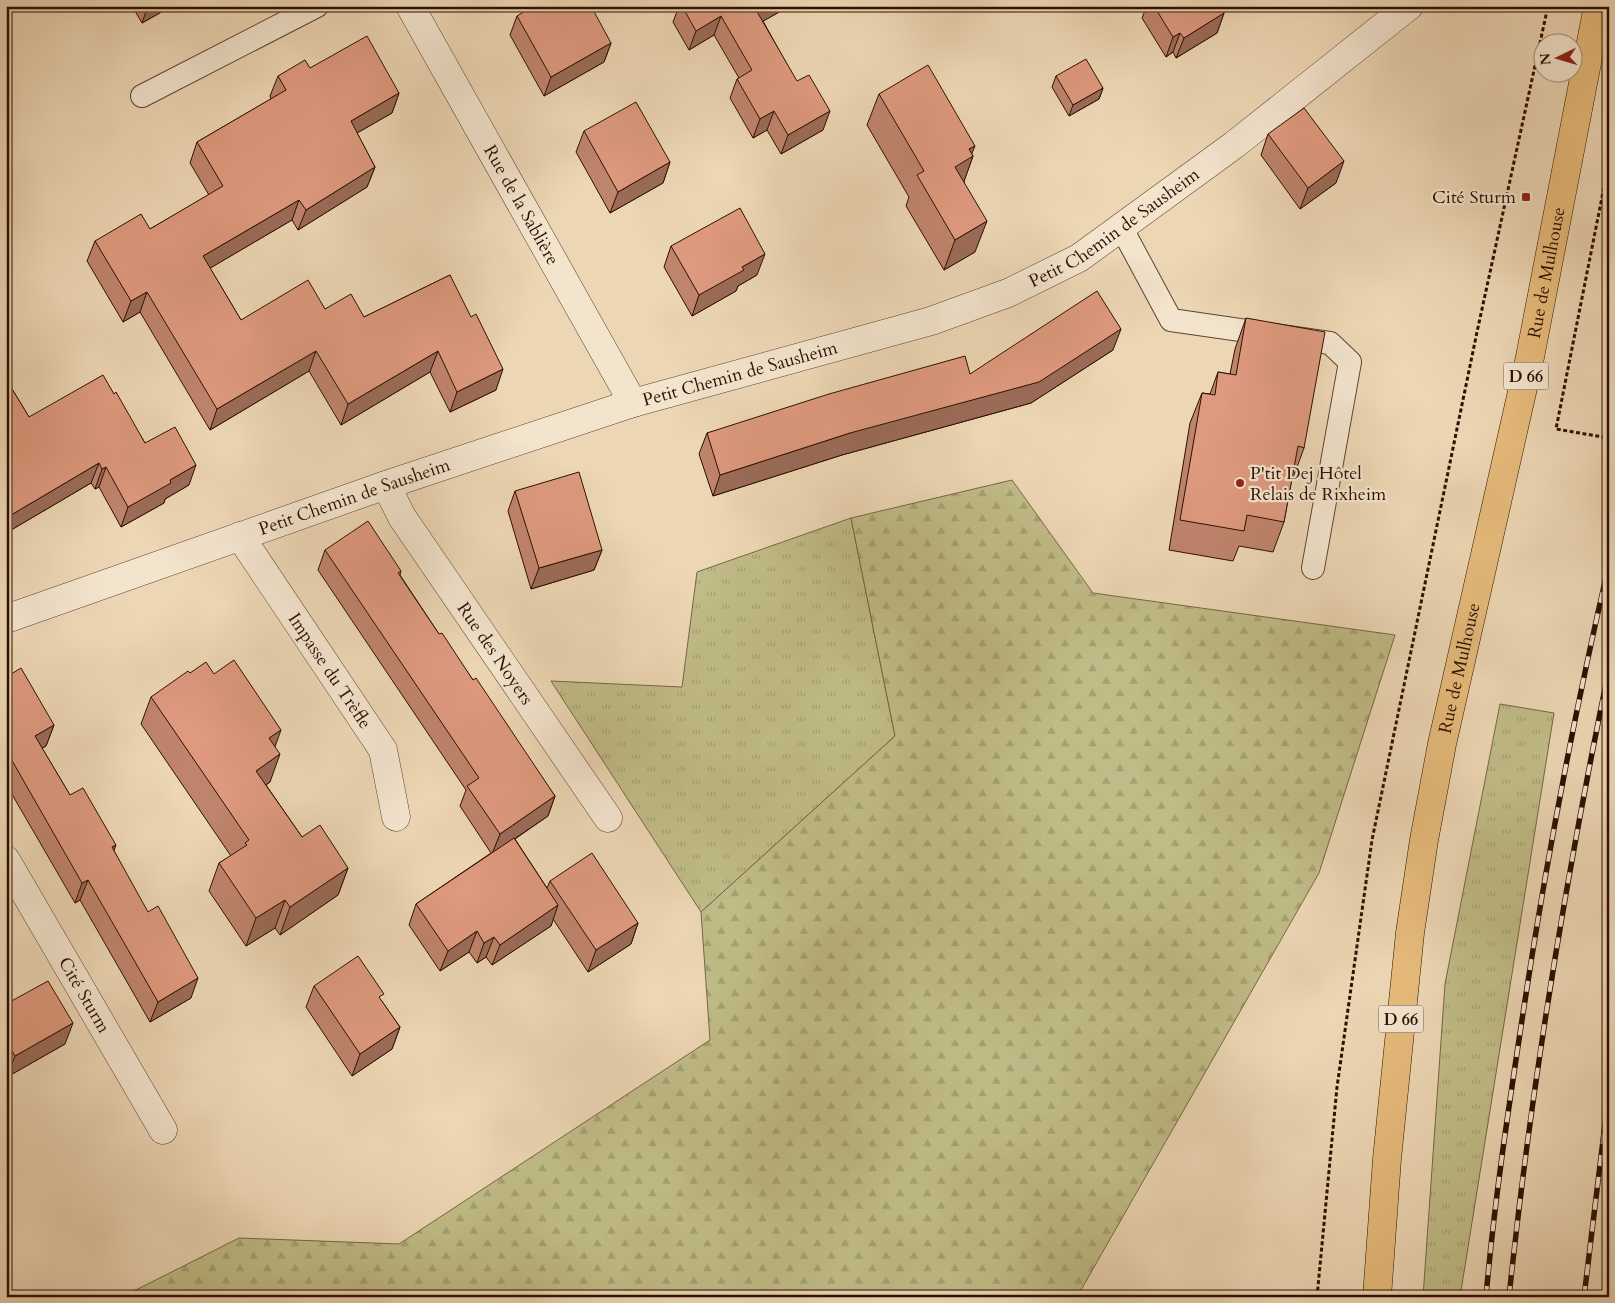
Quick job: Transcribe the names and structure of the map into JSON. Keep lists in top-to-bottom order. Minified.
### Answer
{"streets":{"main road":["Rue de Mulhouse","D 66"],"street":["Rue de la Sablière","Petit Chemin de Sausheim","Rue des Noyers","Impasse du Trèfle","Cité Sturm"]},"crossings":[["Rue de la Sablière","Petit Chemin de Sausheim"],["Petit Chemin de Sausheim","Rue des Noyers"],["Petit Chemin de Sausheim","Impasse du Trèfle"]],"places":{"transit":["Cité Sturm"],"other":["P'tit Dej Hôtel Relais de Rixheim"]},"north":"left"}
